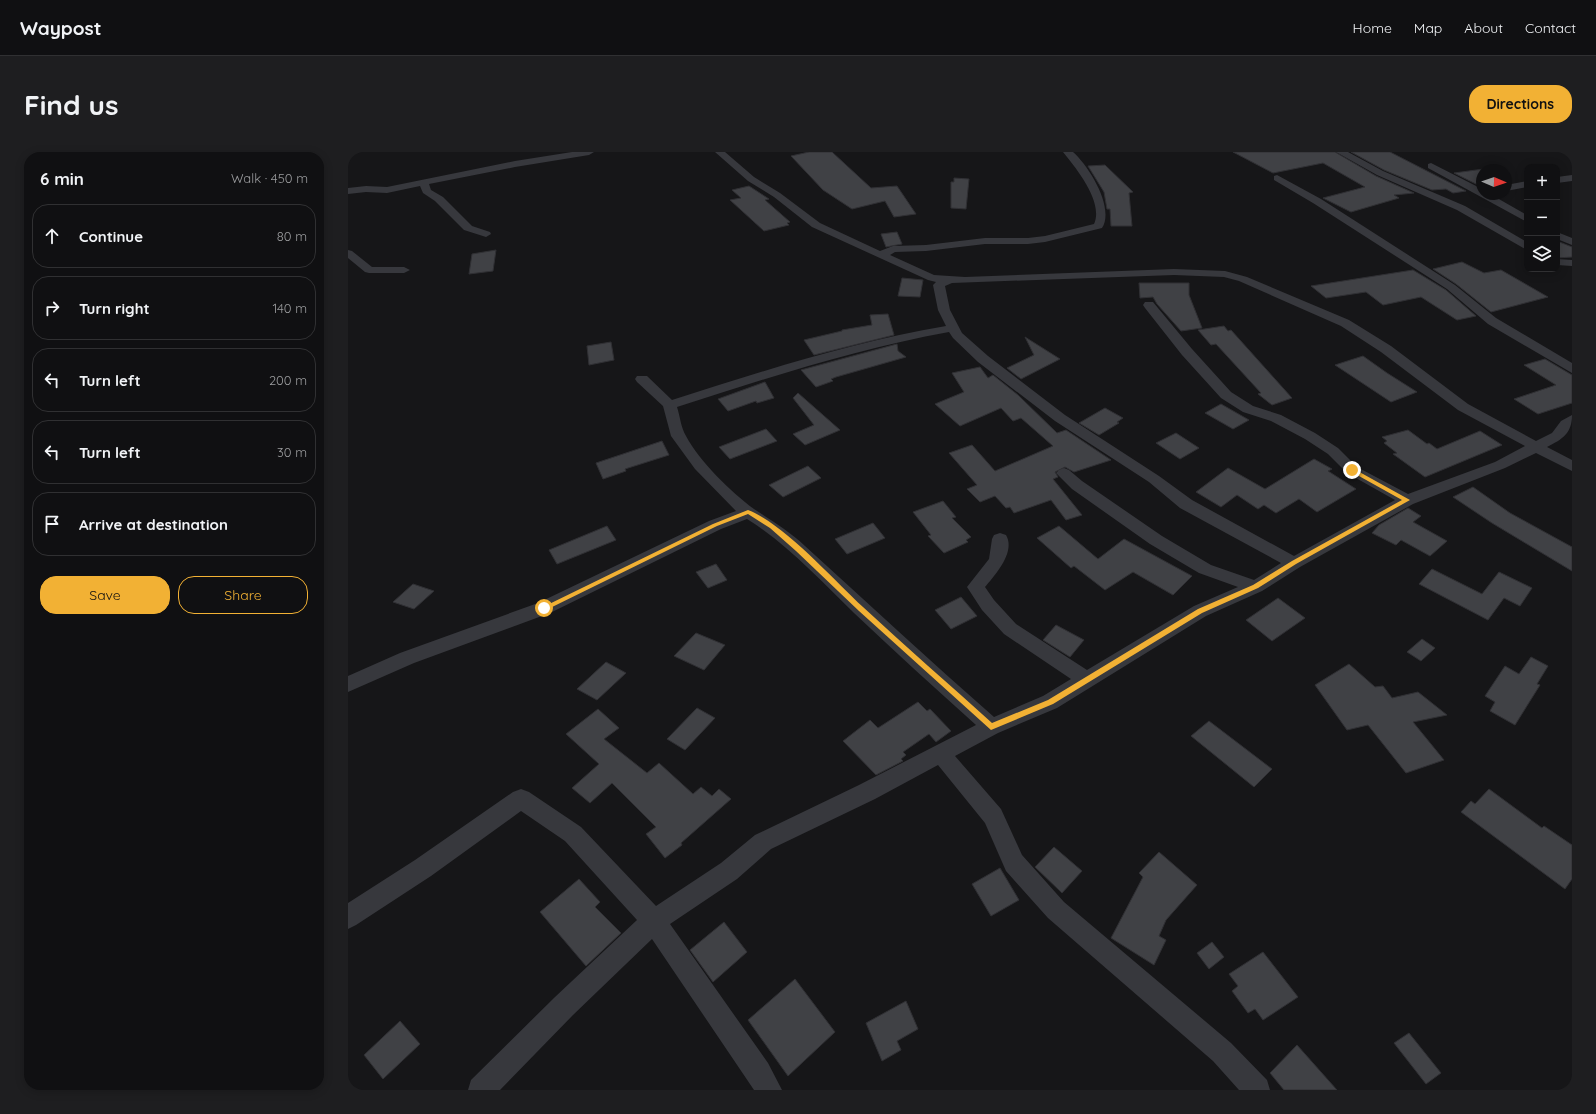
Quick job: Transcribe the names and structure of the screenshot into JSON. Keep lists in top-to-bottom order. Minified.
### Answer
{"north":"right","page":{"header":"Waypost","nav":["Home","Map","About","Contact"],"buttons":["Directions",["Save","Share"]],"title":"Find us","heading":["6 min","Walk · 450 m"],"map_buttons":["+","−"],"list":[["Continue","80 m"],["Turn right","140 m"],["Turn left","200 m"],["Turn left","30 m"],"Arrive at destination"]}}
